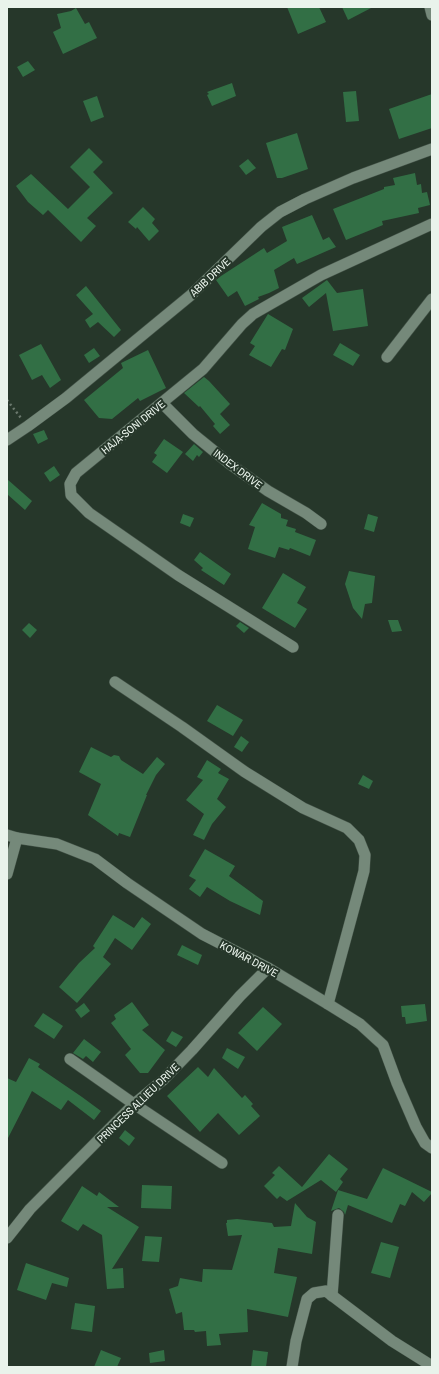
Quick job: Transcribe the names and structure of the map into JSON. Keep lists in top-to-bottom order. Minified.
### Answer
{"streets":{"street":["ABIB DRIVE","HAJA-SONI DRIVE","INDEX DRIVE","KOWAR DRIVE","PRINCESS ALLIEU DRIVE"]},"crossings":[["HAJA-SONI DRIVE","INDEX DRIVE"],["KOWAR DRIVE","PRINCESS ALLIEU DRIVE"]]}
